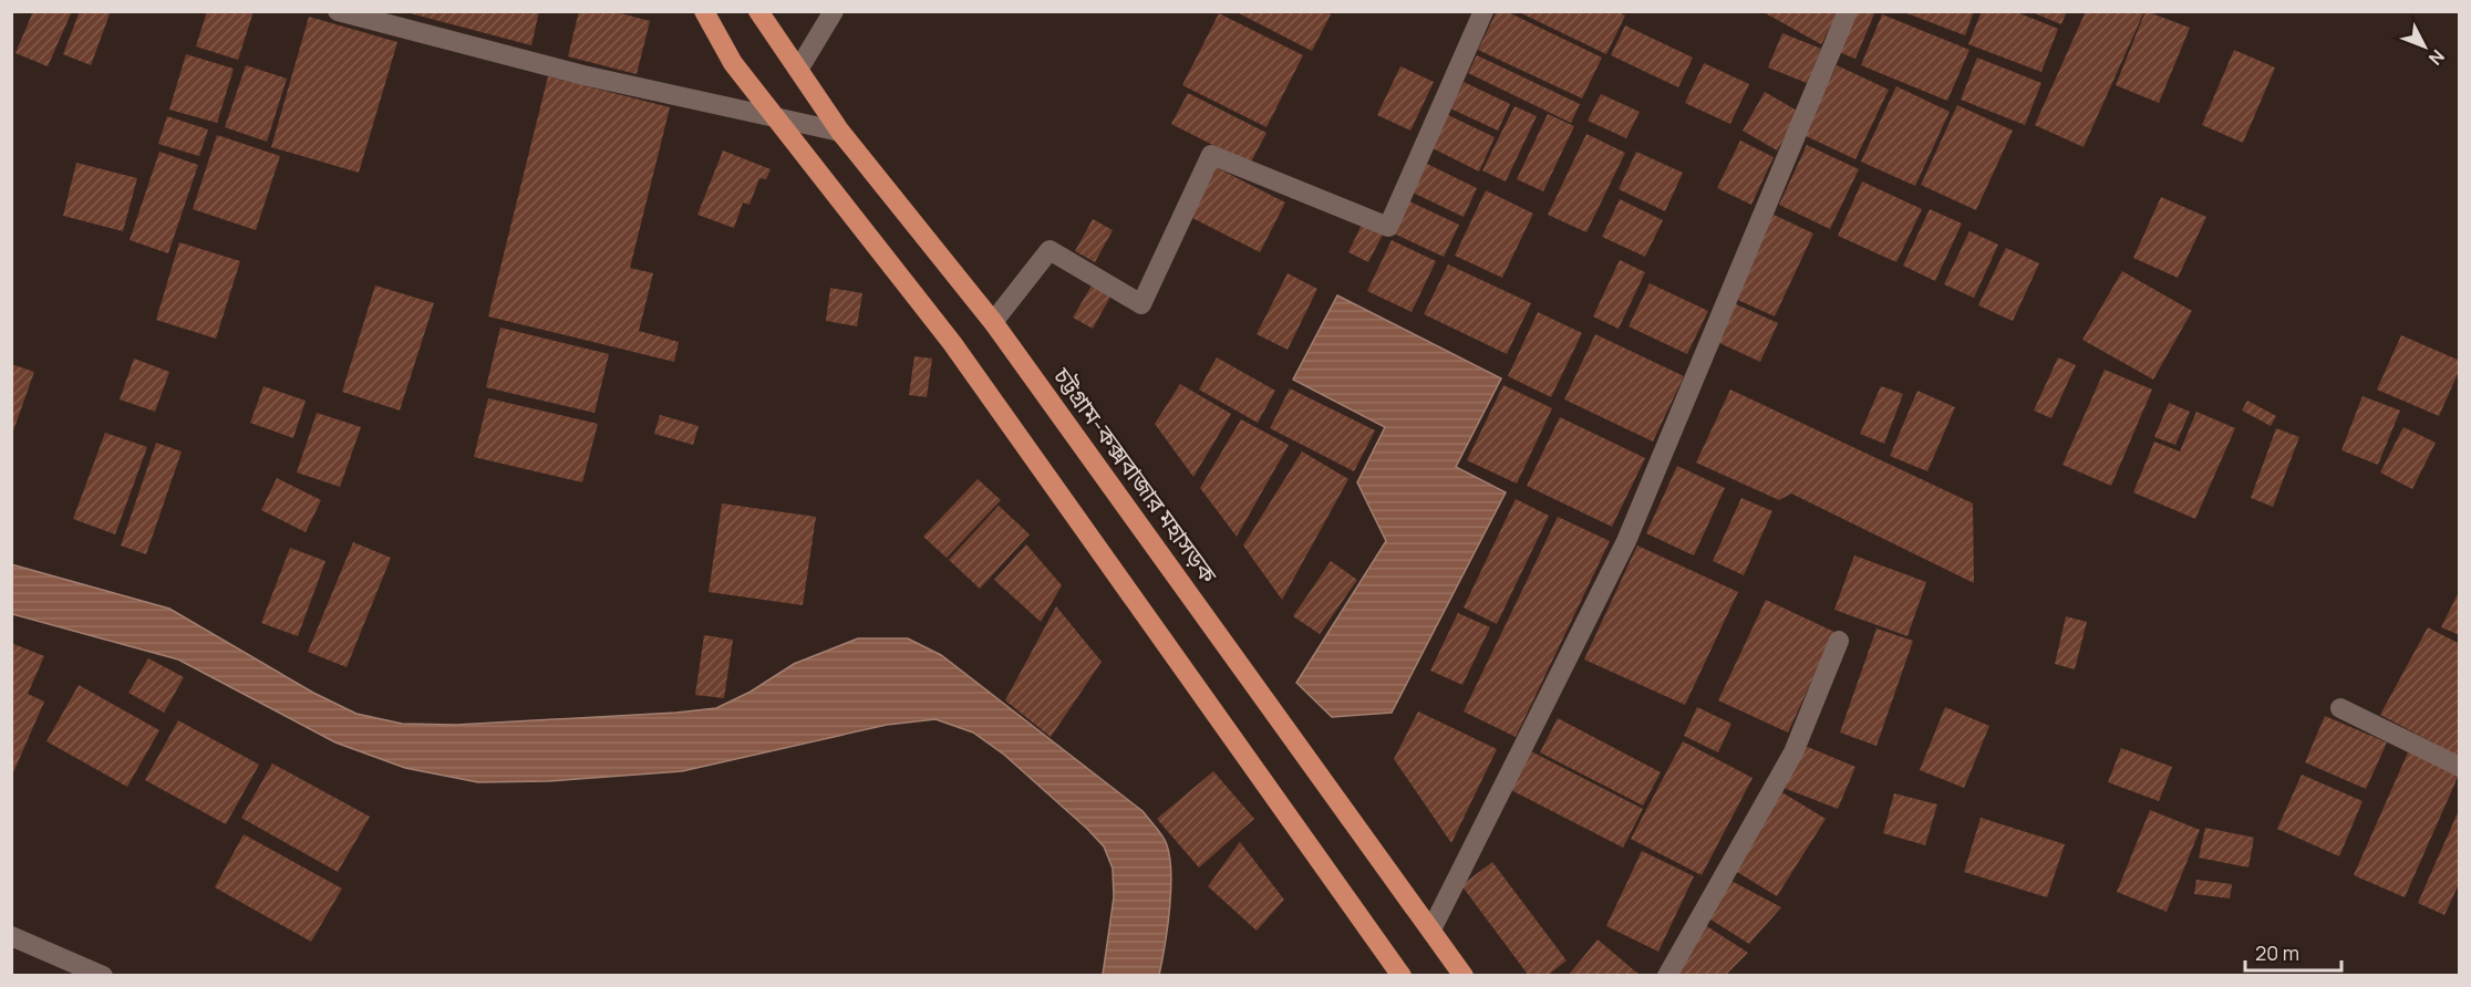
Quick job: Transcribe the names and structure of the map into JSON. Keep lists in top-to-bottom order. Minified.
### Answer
{"streets":{"highway":["চট্টগ্রাম-কক্সবাজার মহাসড়ক"]},"scale_bar":"20 m","north":"bottom right"}
